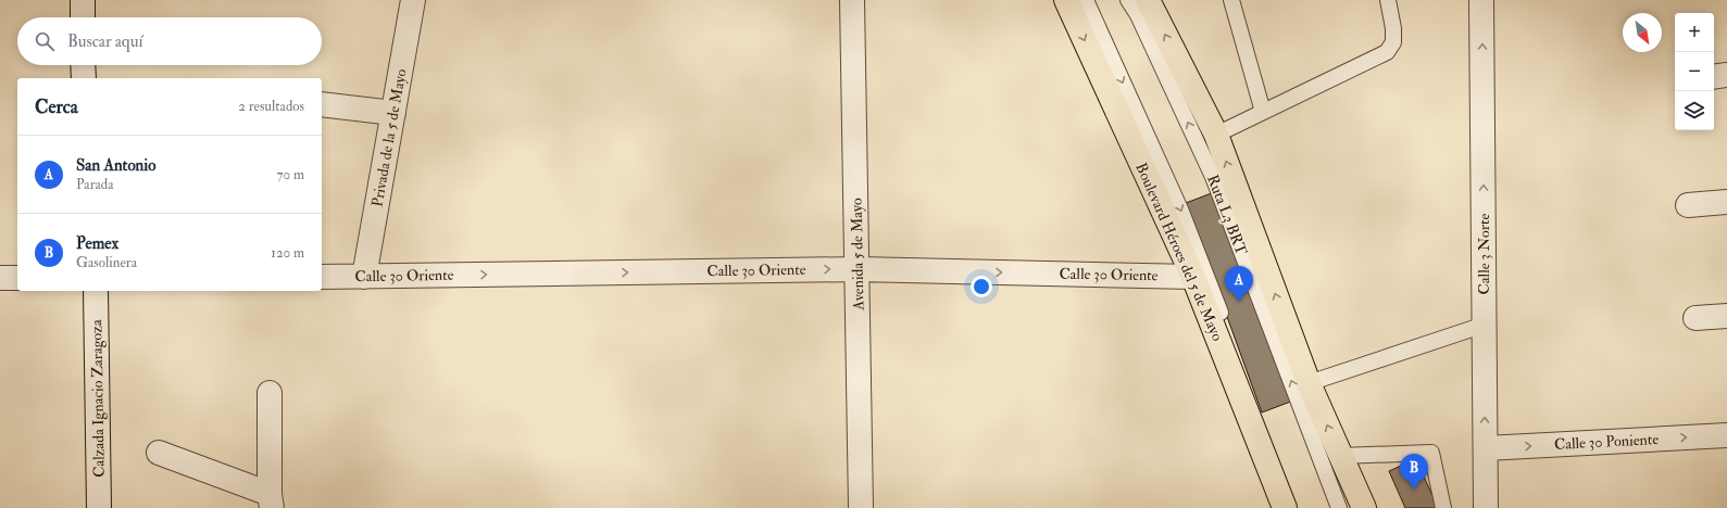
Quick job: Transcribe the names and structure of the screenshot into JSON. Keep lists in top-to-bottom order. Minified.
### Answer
{"streets":{"main road":["Boulevard Héroes del 5 de Mayo"],"street":["Privada de la 5 de Mayo","Avenida 5 de Mayo","Calle 3 Norte","Calle 30 Oriente","Calzada Ignacio Zaragoza","Calle 30 Poniente"],"lane":["Ruta L3 BRT"]},"crossings":[["Privada de la 5 de Mayo","Calle 30 Oriente"],["Boulevard Héroes del 5 de Mayo","Calle 30 Oriente"],["Avenida 5 de Mayo","Calle 30 Oriente"],["Calle 3 Norte","Calle 30 Poniente"]],"one_way":["Calle 3 Norte","Calle 30 Oriente","Calle 30 Poniente"],"north":"bottom right","page":{"map_buttons":["+","−"],"search":"Buscar aquí","heading":["Cerca","2 resultados"],"list":[{"mark":"A","name":"San Antonio","note":"Parada","value":"70 m"},{"mark":"B","name":"Pemex","note":"Gasolinera","value":"120 m"}],"pins":["A","B"]}}
